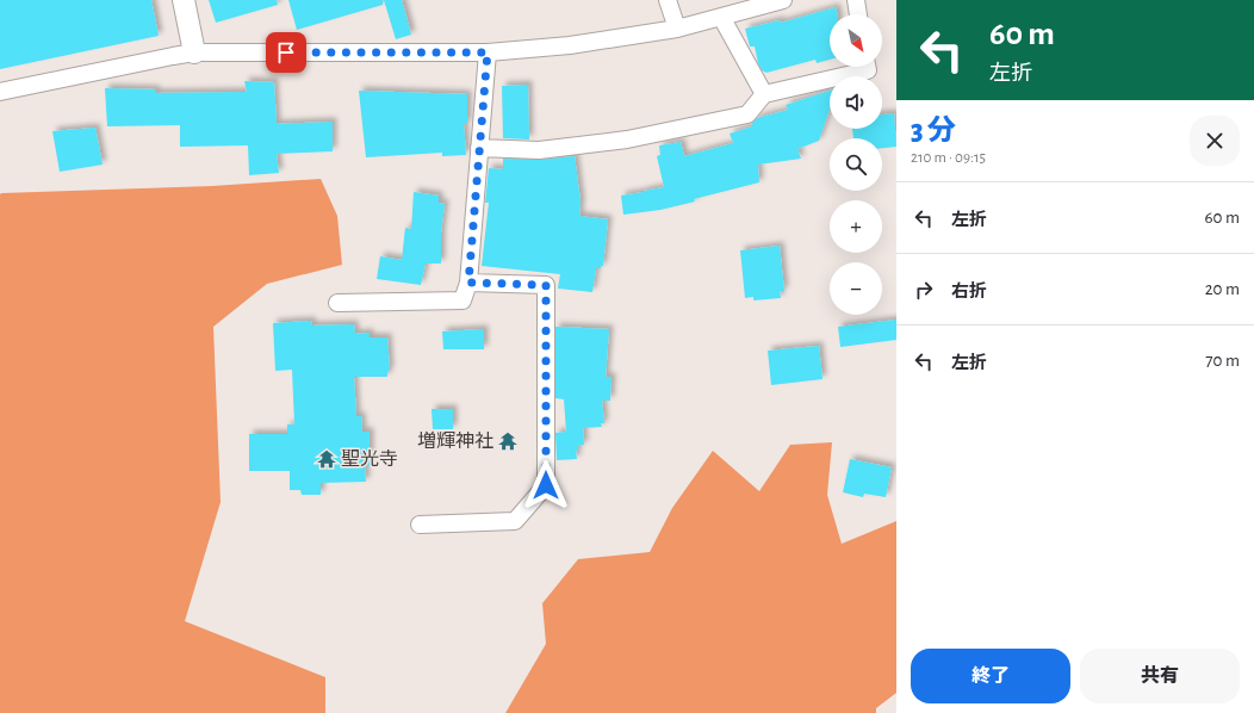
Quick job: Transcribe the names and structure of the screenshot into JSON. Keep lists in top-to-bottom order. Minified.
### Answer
{"places":{"temple":["増輝神社","聖光寺"]},"north":"bottom right","page":{"turn":["60 m","左折"],"map_buttons":["+","−"],"heading":["3 分","210 m · 09:15"],"list":[{"name":"左折","value":"60 m"},{"name":"右折","value":"20 m"},{"name":"左折","value":"70 m"}],"buttons":["終了","共有"]}}
